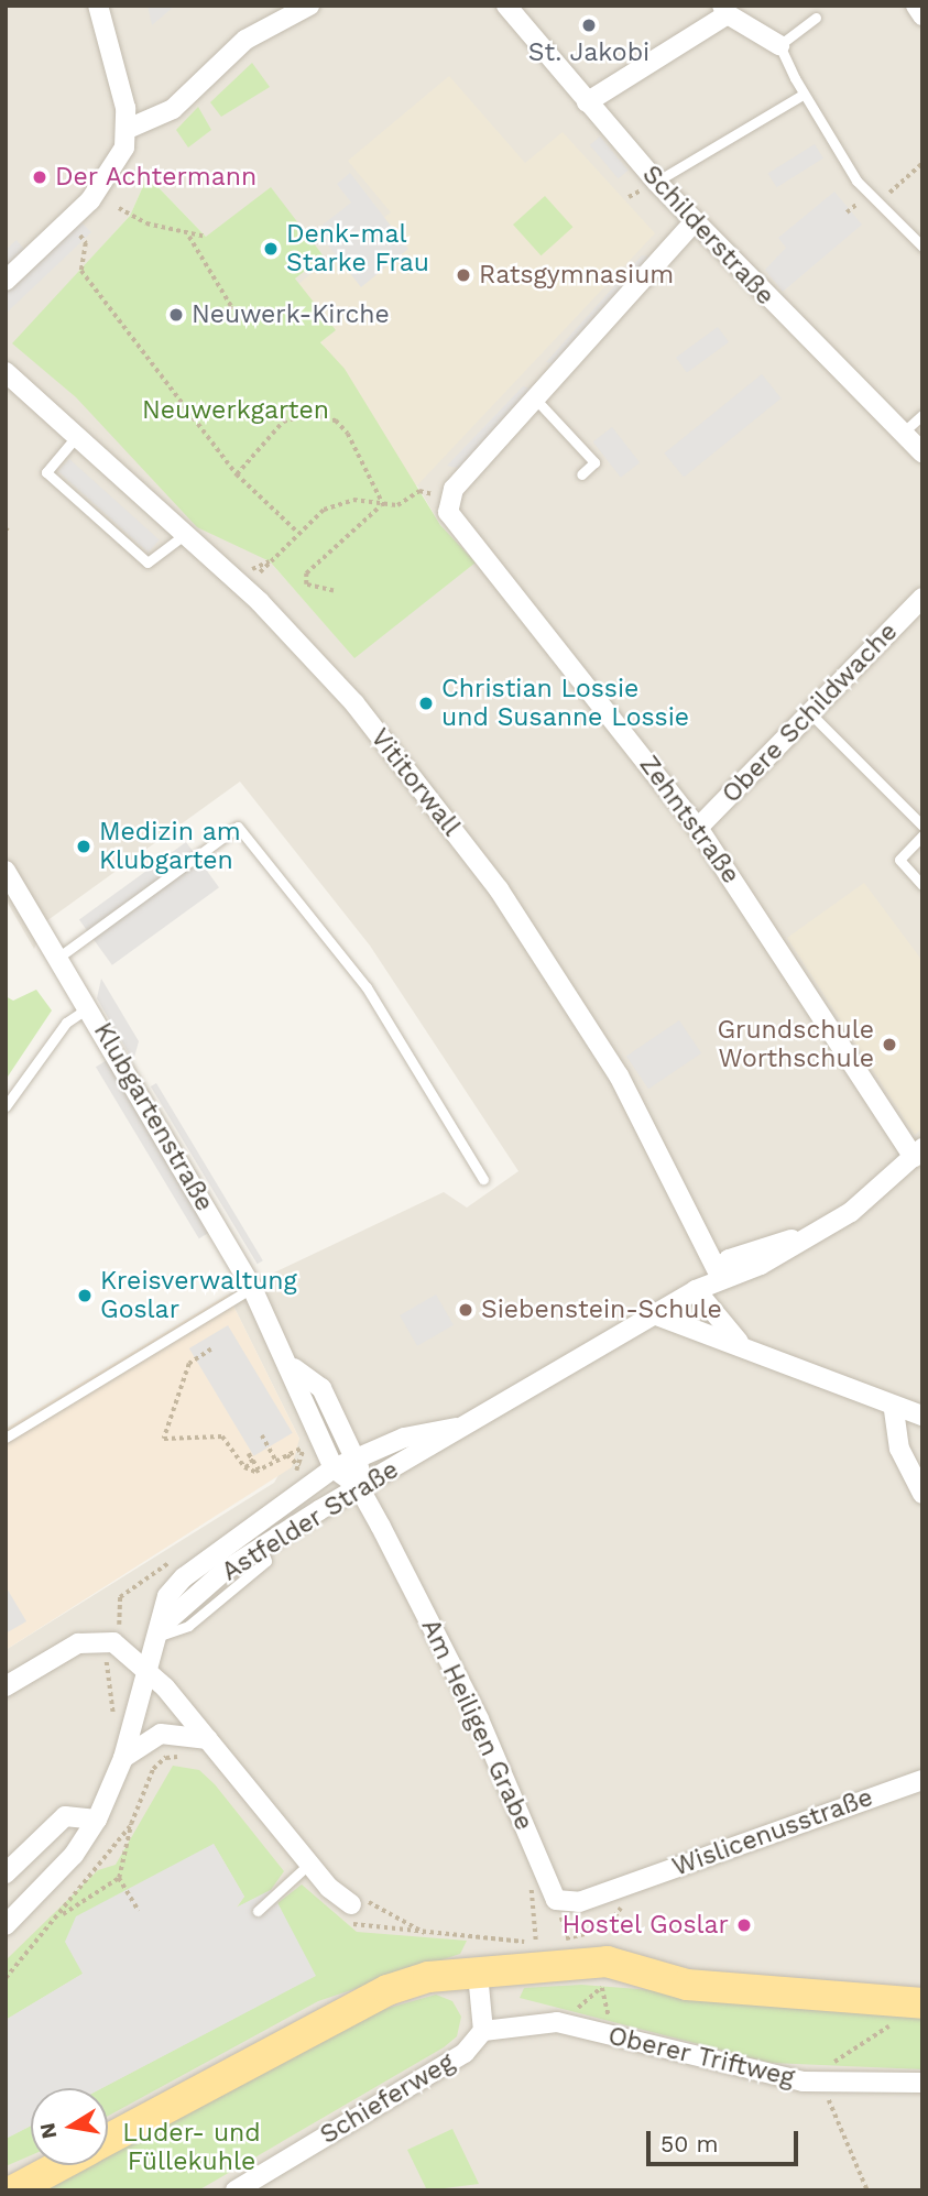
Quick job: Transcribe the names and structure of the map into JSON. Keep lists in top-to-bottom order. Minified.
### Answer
{"streets":{"street":["Schilderstraße","Obere Schildwache","Vititorwall","Zehntstraße","Klubgartenstraße","Astfelder Straße","Am Heiligen Grabe","Wislicenusstraße","Oberer Triftweg","Schieferweg"]},"crossings":[["Obere Schildwache","Zehntstraße"],["Vititorwall","Astfelder Straße"],["Zehntstraße","Astfelder Straße"],["Klubgartenstraße","Astfelder Straße"],["Klubgartenstraße","Am Heiligen Grabe"],["Astfelder Straße","Am Heiligen Grabe"],["Am Heiligen Grabe","Wislicenusstraße"],["Oberer Triftweg","Schieferweg"]],"parks":["Neuwerkgarten","Luder- und Füllekuhle"],"places":["St. Jakobi","Der Achtermann","Denk-mal Starke Frau","Ratsgymnasium","Neuwerk-Kirche","Christian Lossie und Susanne Lossie","Medizin am Klubgarten","Grundschule Worthschule","Kreisverwaltung Goslar","Siebenstein-Schule","Hostel Goslar"],"scale_bar":"50 m","north":"left"}
